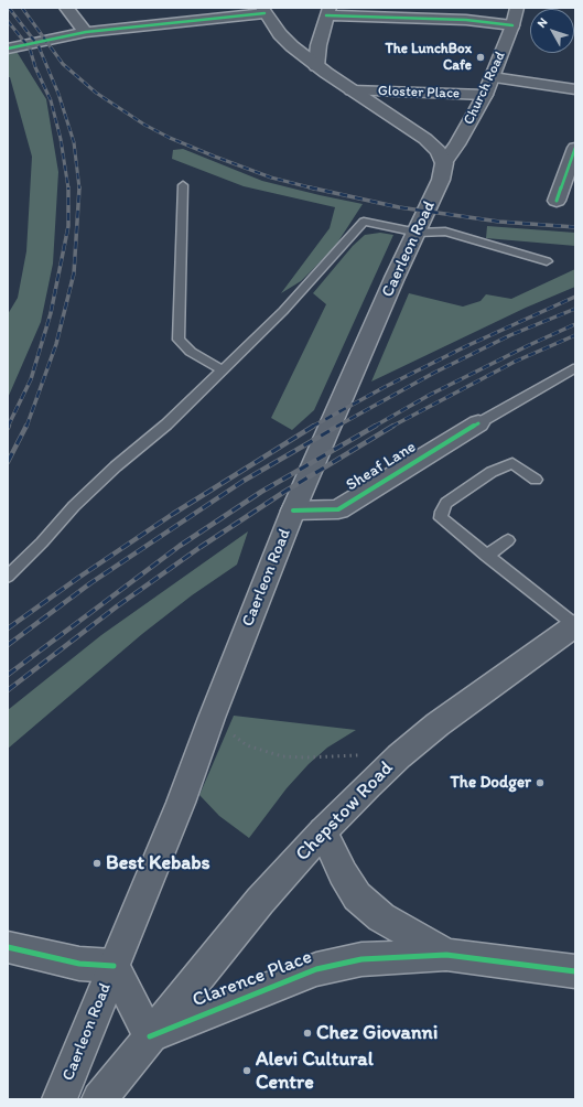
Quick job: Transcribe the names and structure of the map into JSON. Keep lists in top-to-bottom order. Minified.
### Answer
{"streets":{"street":["Church Road","Gloster Place","Caerleon Road","Sheaf Lane","Chepstow Road","Clarence Place"]},"crossings":[["Church Road","Gloster Place"],["Church Road","Caerleon Road"],["Caerleon Road","Sheaf Lane"],["Chepstow Road","Clarence Place"]],"places":["The LunchBox Cafe","The Dodger","Best Kebabs","Chez Giovanni","Alevi Cultural Centre"],"north":"top left"}
